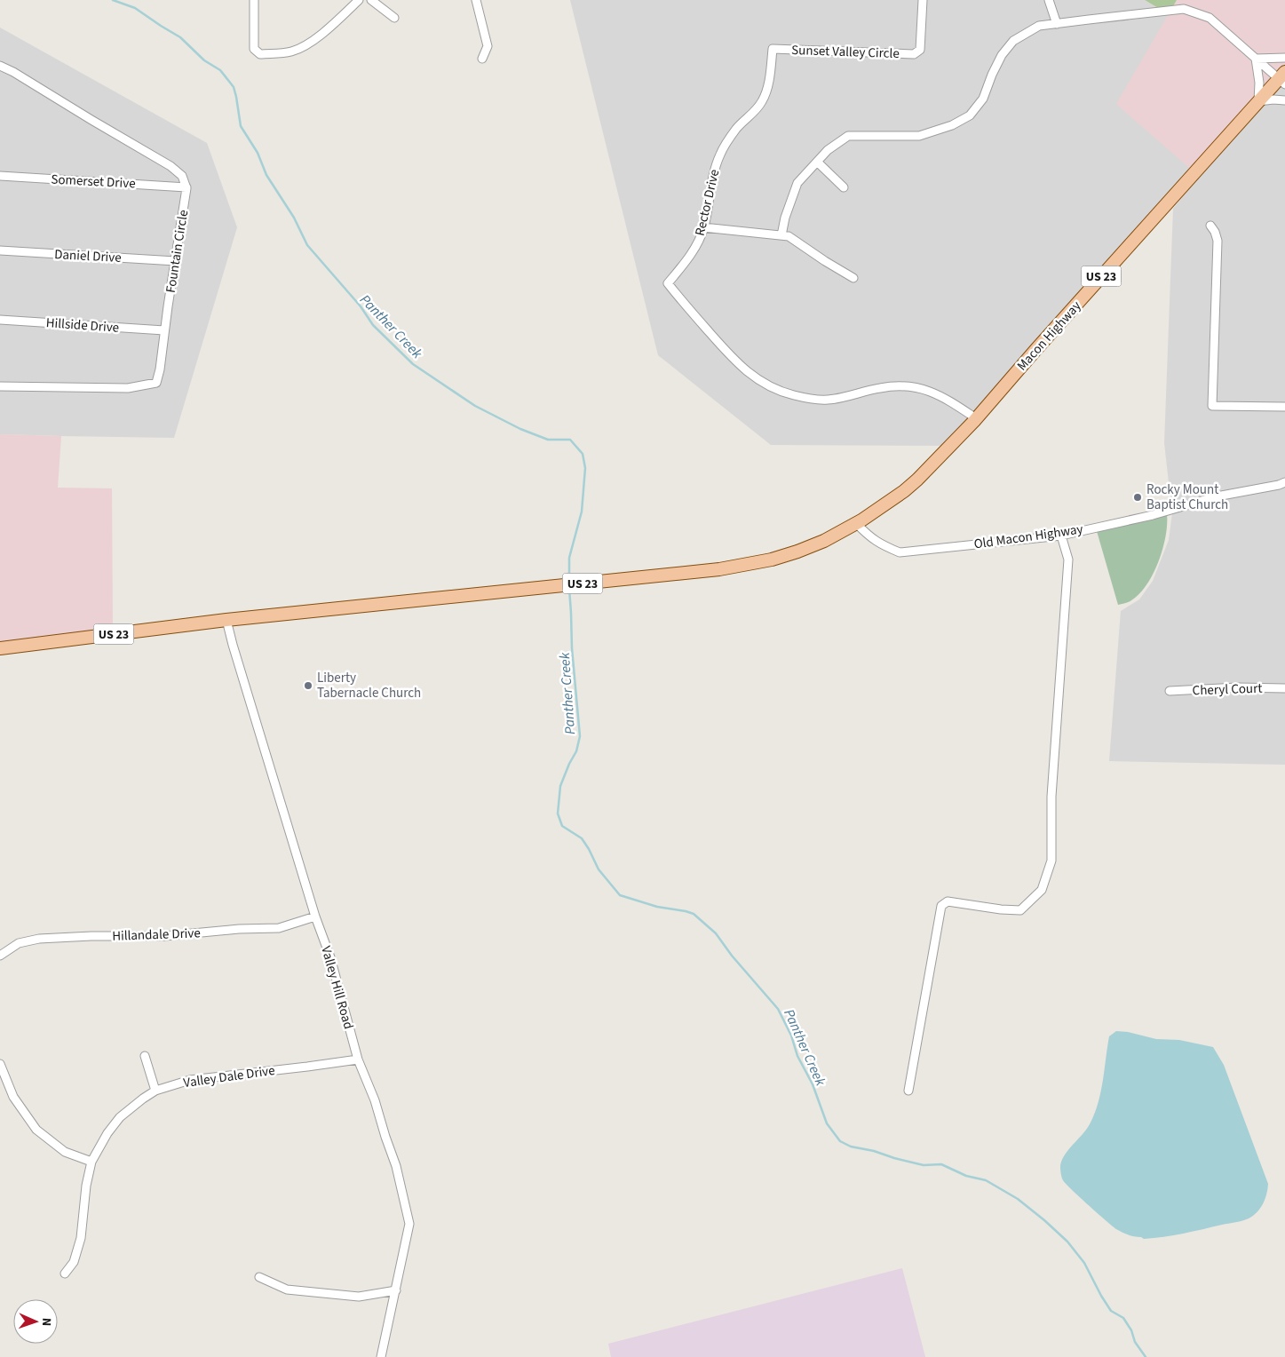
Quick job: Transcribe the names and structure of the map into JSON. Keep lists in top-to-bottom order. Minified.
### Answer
{"streets":{"main road":["US 23","Macon Highway"],"street":["Sunset Valley Circle","Somerset Drive","Rector Drive","Fountain Circle","Daniel Drive","Hillside Drive","Old Macon Highway","Cheryl Court","Hillandale Drive","Valley Hill Road","Valley Dale Drive"]},"crossings":[["Sunset Valley Circle","Rector Drive"],["Somerset Drive","Fountain Circle"],["Rector Drive","Macon Highway"],["Fountain Circle","Daniel Drive"],["Fountain Circle","Hillside Drive"],["US 23","Macon Highway"],["US 23","Old Macon Highway"],["US 23","Valley Hill Road"],["Macon Highway","Old Macon Highway"],["Hillandale Drive","Valley Hill Road"],["Valley Hill Road","Valley Dale Drive"]],"water":["Panther Creek"],"places":["Rocky Mount Baptist Church","Liberty Tabernacle Church"],"north":"right"}
